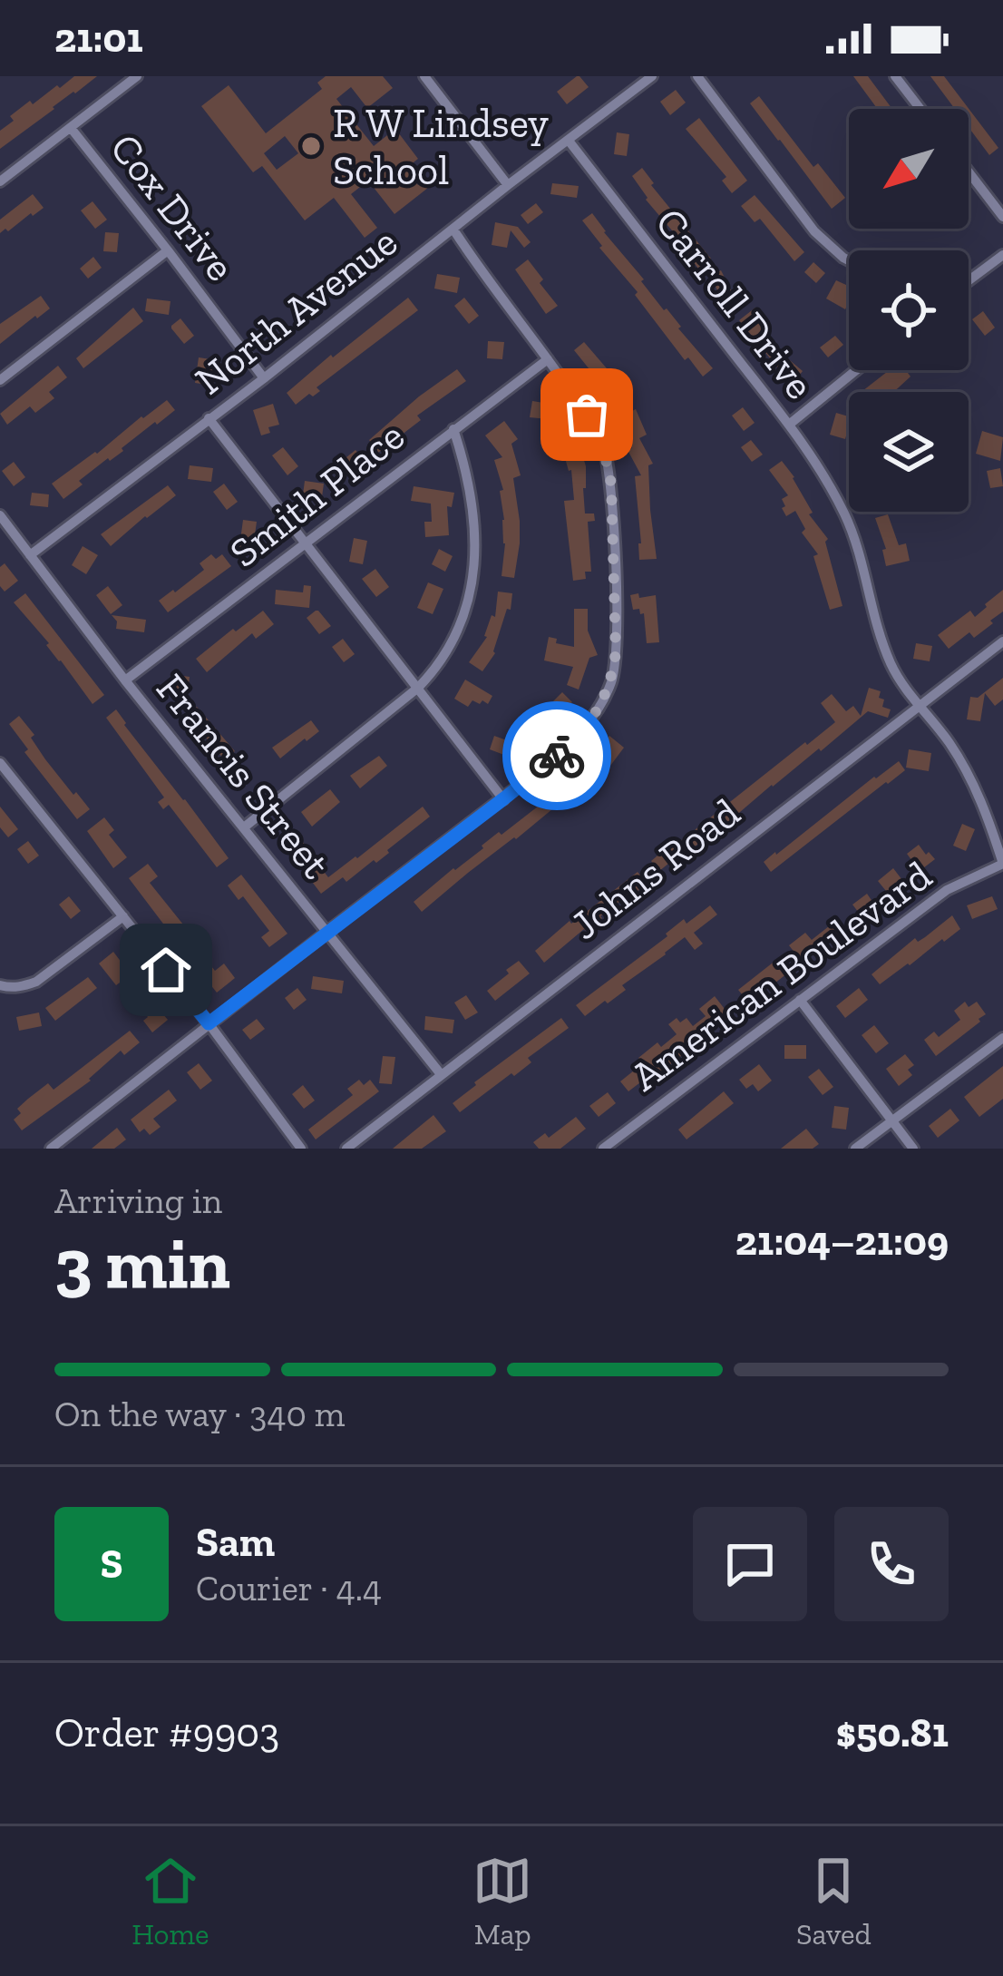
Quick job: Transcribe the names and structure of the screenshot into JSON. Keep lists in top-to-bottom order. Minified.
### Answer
{"streets":{"street":["Cox Drive","Carroll Drive","North Avenue","Smith Place","Francis Street","Johns Road","American Boulevard"]},"crossings":[["Cox Drive","North Avenue"],["Carroll Drive","North Avenue"],["Carroll Drive","Johns Road"],["Carroll Drive","American Boulevard"],["North Avenue","Francis Street"],["Smith Place","Francis Street"],["Francis Street","Johns Road"]],"places":["R W Lindsey School"],"north":"bottom left","page":{"status":"21:01","heading":["3 min","Arriving in","21:04–21:09"],"panel":["Sam","Courier · 4.4","Order #9903","$50.81"],"bar":"On the way · 340 m","round":"S","tabs":["Home","Map","Saved"]}}
